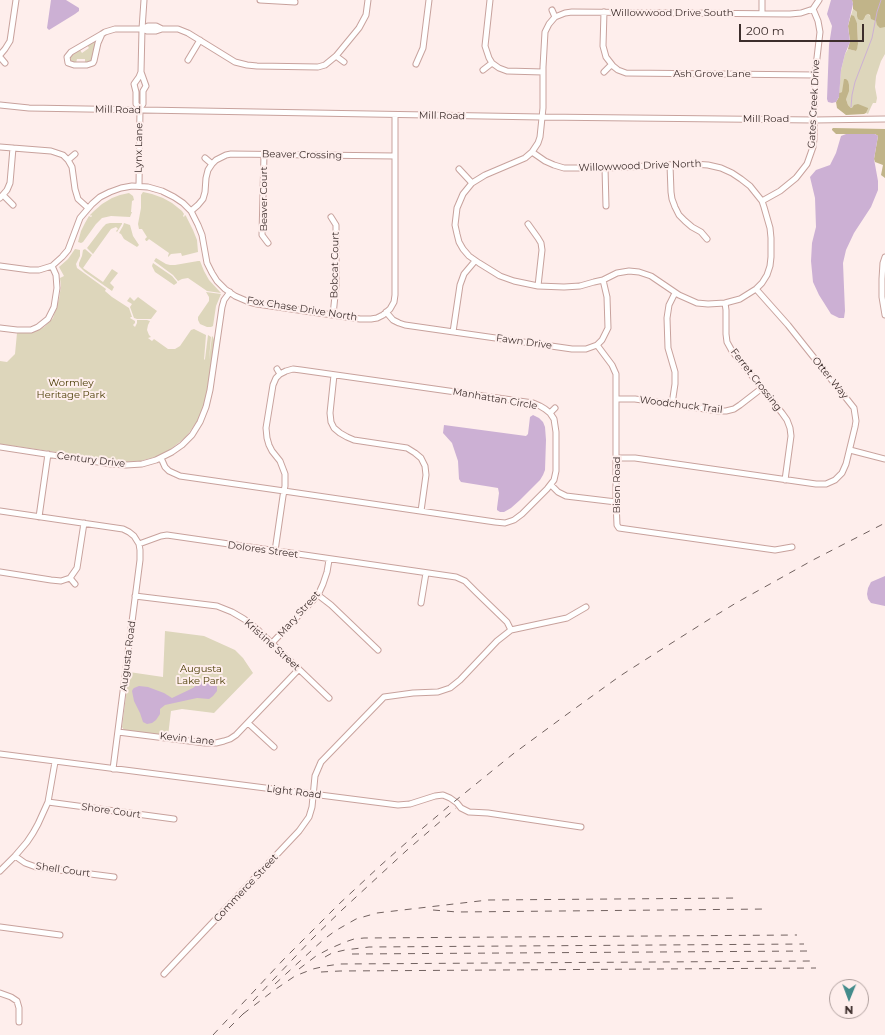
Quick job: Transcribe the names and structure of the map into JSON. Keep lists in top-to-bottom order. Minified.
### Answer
{"streets":{"street":["Willowwood Drive South","Ash Grove Lane","Gates Creek Drive","Mill Road","Lynx Lane","Beaver Crossing","Willowwood Drive North","Beaver Court","Bobcat Court","Fox Chase Drive North","Fawn Drive","Otter Way","Ferret Crossing","Manhattan Circle","Woodchuck Trail","Century Drive","Bison Road","Dolores Street","Mary Street","Kristine Street","Augusta Road","Kevin Lane","Light Road","Shore Court","Shell Court","Commerce Street"]},"crossings":[["Willowwood Drive South","Gates Creek Drive"],["Ash Grove Lane","Gates Creek Drive"],["Gates Creek Drive","Mill Road"],["Gates Creek Drive","Willowwood Drive North"],["Mill Road","Lynx Lane"],["Lynx Lane","Fox Chase Drive North"],["Beaver Crossing","Beaver Court"],["Willowwood Drive North","Otter Way"],["Willowwood Drive North","Ferret Crossing"],["Bobcat Court","Fox Chase Drive North"],["Fox Chase Drive North","Fawn Drive"],["Fox Chase Drive North","Century Drive"],["Fawn Drive","Bison Road"],["Otter Way","Ferret Crossing"],["Otter Way","Bison Road"],["Ferret Crossing","Woodchuck Trail"],["Woodchuck Trail","Bison Road"],["Dolores Street","Mary Street"],["Dolores Street","Augusta Road"],["Dolores Street","Commerce Street"],["Mary Street","Kristine Street"],["Kristine Street","Augusta Road"],["Kristine Street","Kevin Lane"],["Augusta Road","Kevin Lane"],["Augusta Road","Light Road"],["Light Road","Commerce Street"]],"parks":["Wormley Heritage Park","Augusta Lake Park"],"scale_bar":"200 m","north":"bottom"}
